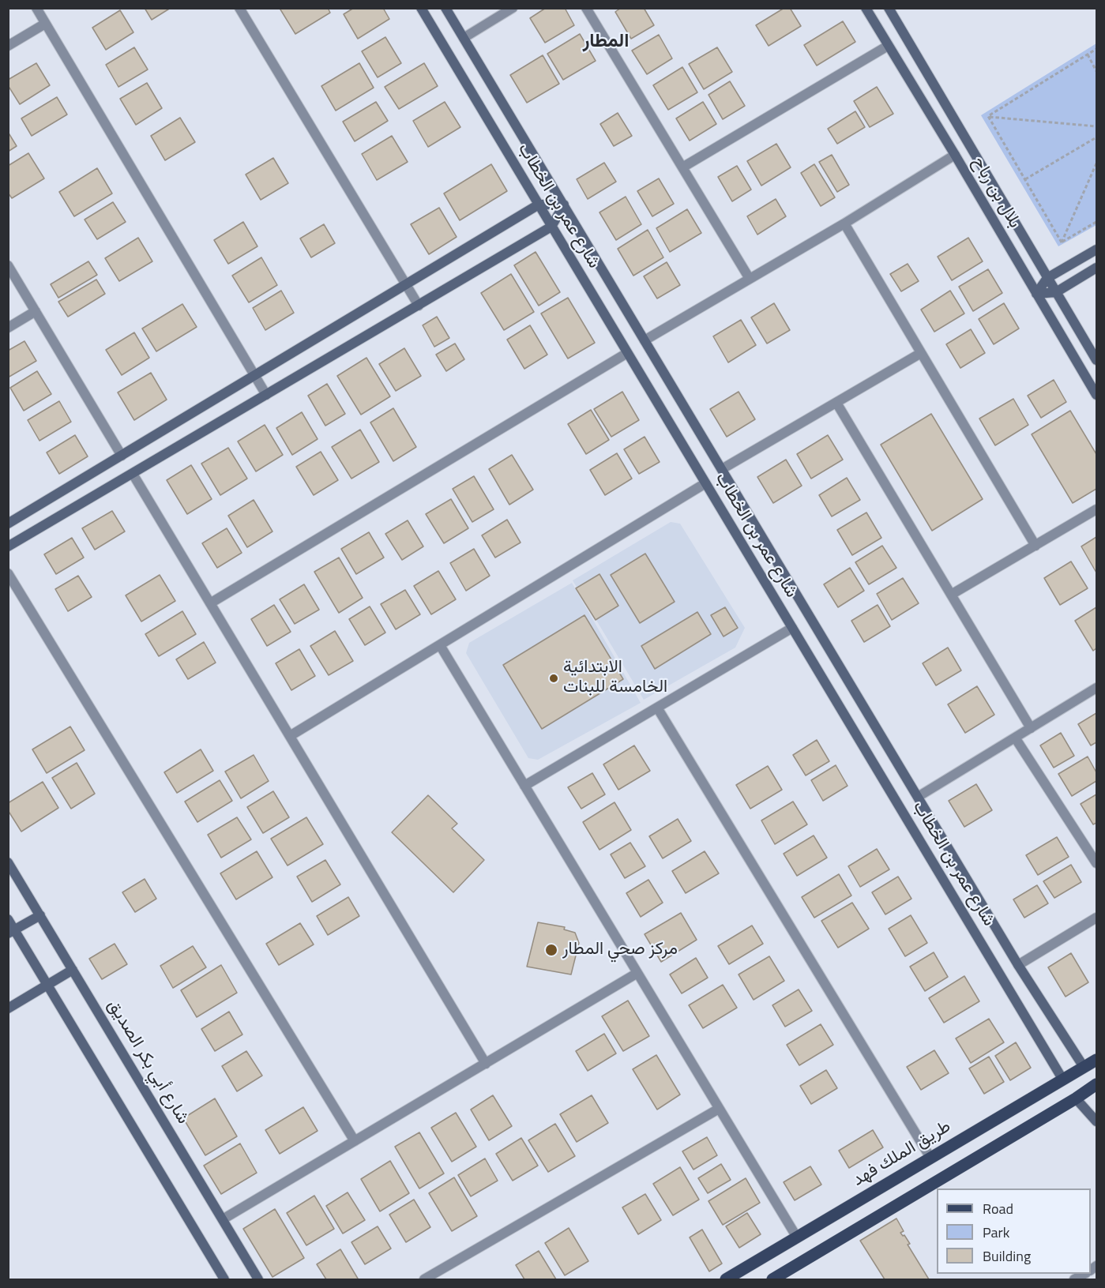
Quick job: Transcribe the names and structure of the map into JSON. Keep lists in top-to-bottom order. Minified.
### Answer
{"streets":{"main road":["طريق الملك فهد"],"street":["بلال بن رباح","شارع عمر بن الخطاب","شارع أبي بكر الصديق"]},"crossings":[["شارع عمر بن الخطاب","طريق الملك فهد"]],"districts":["المطار"],"places":["الابتدائية الخامسة للبنات","مركز صحي المطار"],"legend":["Road","Park","Building"]}
